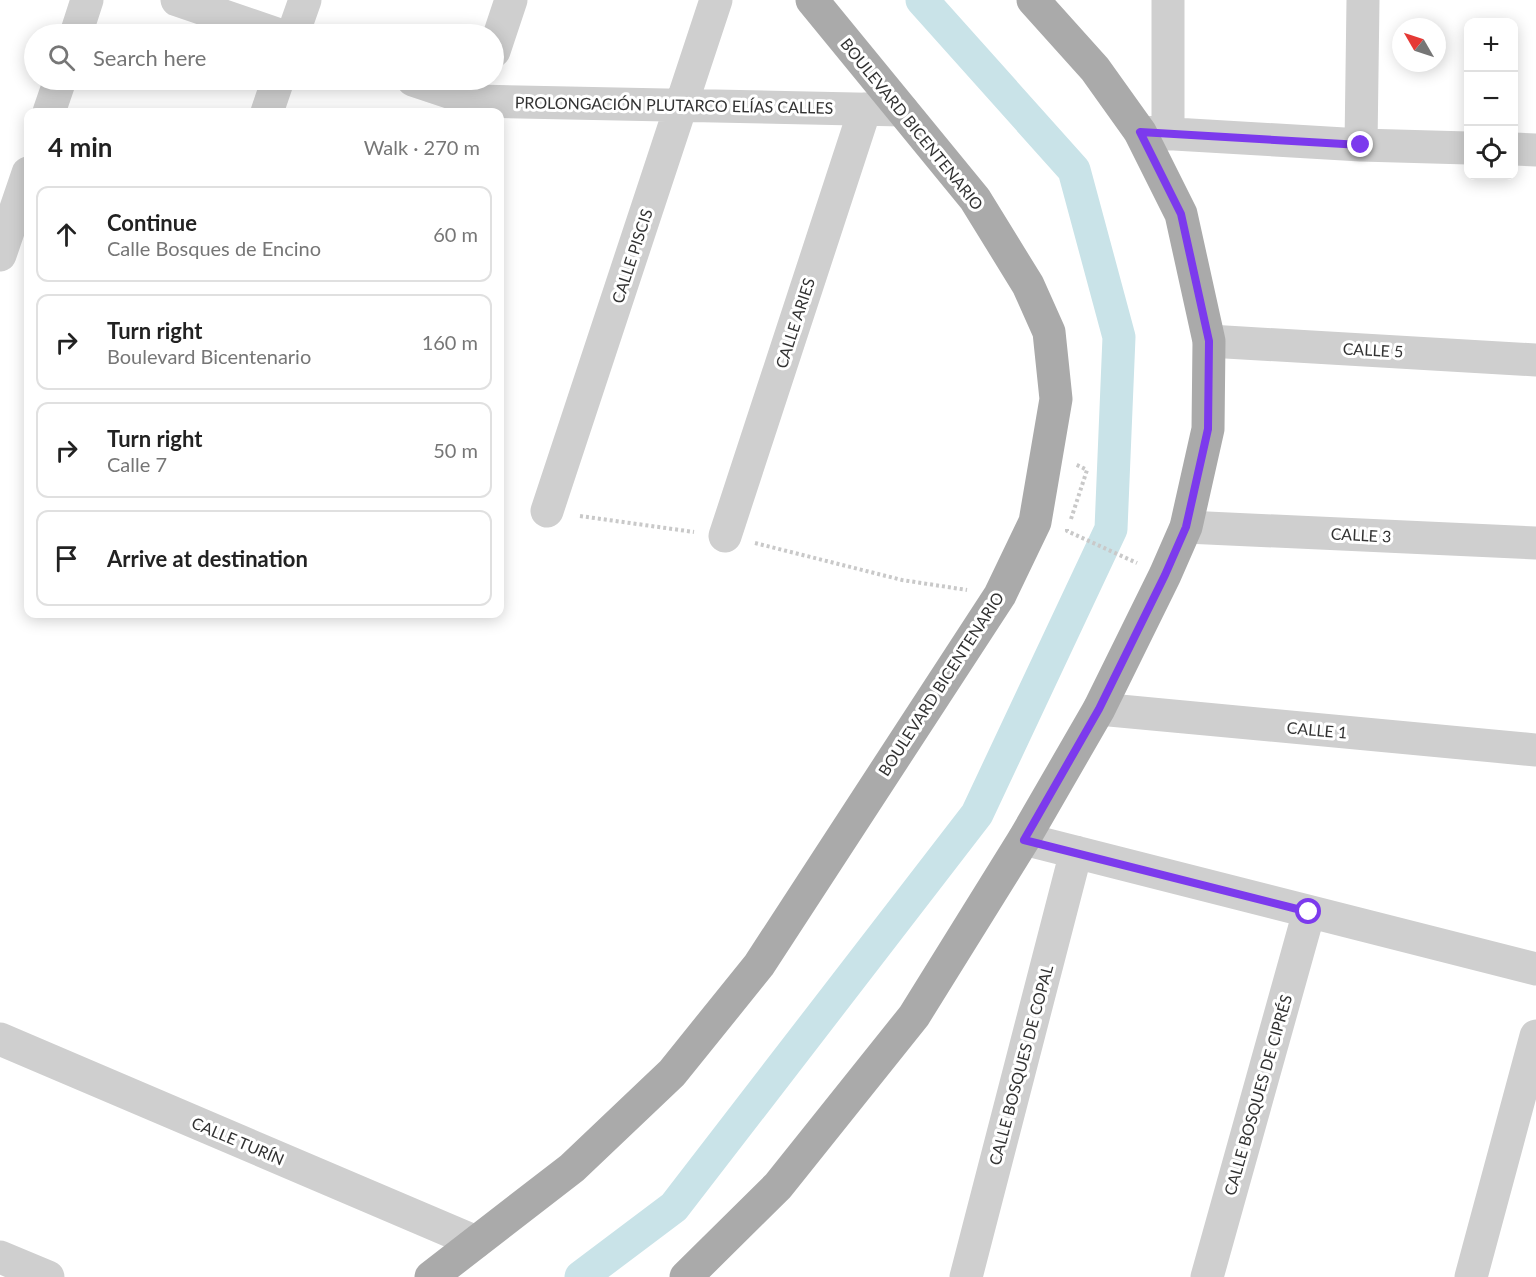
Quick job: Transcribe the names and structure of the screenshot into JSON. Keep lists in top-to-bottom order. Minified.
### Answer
{"streets":{"main road":["BOULEVARD BICENTENARIO"],"street":["PROLONGACIÓN PLUTARCO ELÍAS CALLES","CALLE PISCIS","CALLE ARIES","CALLE 5","CALLE 3","CALLE 1","CALLE BOSQUES DE COPAL","CALLE BOSQUES DE CIPRÉS","CALLE TURÍN"]},"crossings":[["PROLONGACIÓN PLUTARCO ELÍAS CALLES","BOULEVARD BICENTENARIO"],["PROLONGACIÓN PLUTARCO ELÍAS CALLES","CALLE PISCIS"],["PROLONGACIÓN PLUTARCO ELÍAS CALLES","CALLE ARIES"],["BOULEVARD BICENTENARIO","CALLE TURÍN"]],"north":"top left","page":{"map_buttons":["+","−"],"search":"Search here","heading":["4 min","Walk · 270 m"],"list":[["Continue","Calle Bosques de Encino","60 m"],["Turn right","Boulevard Bicentenario","160 m"],["Turn right","Calle 7","50 m"],"Arrive at destination"]}}
